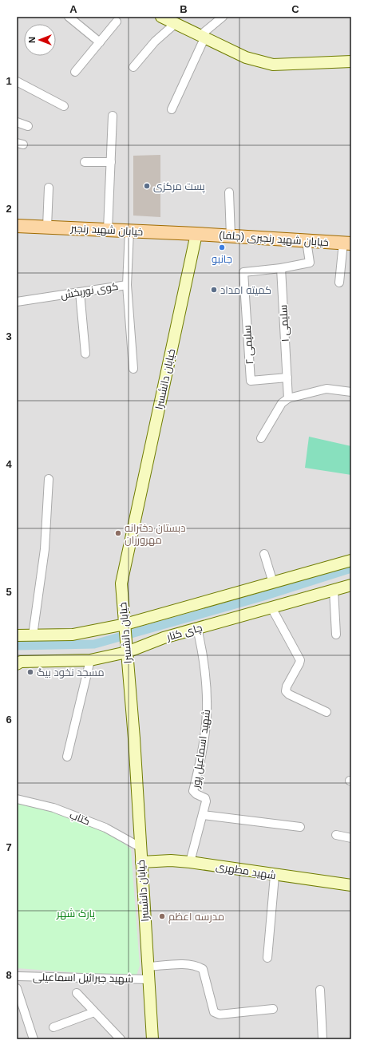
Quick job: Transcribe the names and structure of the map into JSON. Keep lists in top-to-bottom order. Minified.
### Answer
{"streets":{"main road":["خیابان شهید رنجبر","خیابان شهید رنجبری (جلفا)"],"street":["کوی نوربخش","سلیمی ۱","سلیمی ۲","خیابان دانشسرا","چای کنار","شهید اسماعیل پور","کتاب","شهید مطهری","شهید جبرائیل اسماعیلی"]},"crossings":[["خیابان شهید رنجبر","خیابان شهید رنجبری (جلفا)"],["خیابان شهید رنجبر","کوی نوربخش"],["خیابان شهید رنجبر","خیابان دانشسرا"],["خیابان شهید رنجبری (جلفا)","خیابان دانشسرا"],["سلیمی ۱","سلیمی ۲"],["خیابان دانشسرا","چای کنار"],["خیابان دانشسرا","کتاب"],["خیابان دانشسرا","شهید مطهری"],["خیابان دانشسرا","شهید جبرائیل اسماعیلی"],["چای کنار","شهید اسماعیل پور"],["شهید اسماعیل پور","شهید مطهری"]],"parks":["پارک شهر"],"places":["پست مرکزی","جانبو","کمیته امداد","دبستان دخترانه مهرورزان","مسجد نخود‌ بیگ","مدرسه اعظم"],"north":"left","grid":{"columns":["A","B","C"],"rows":["1","2","3","4","5","6","7","8"]}}
